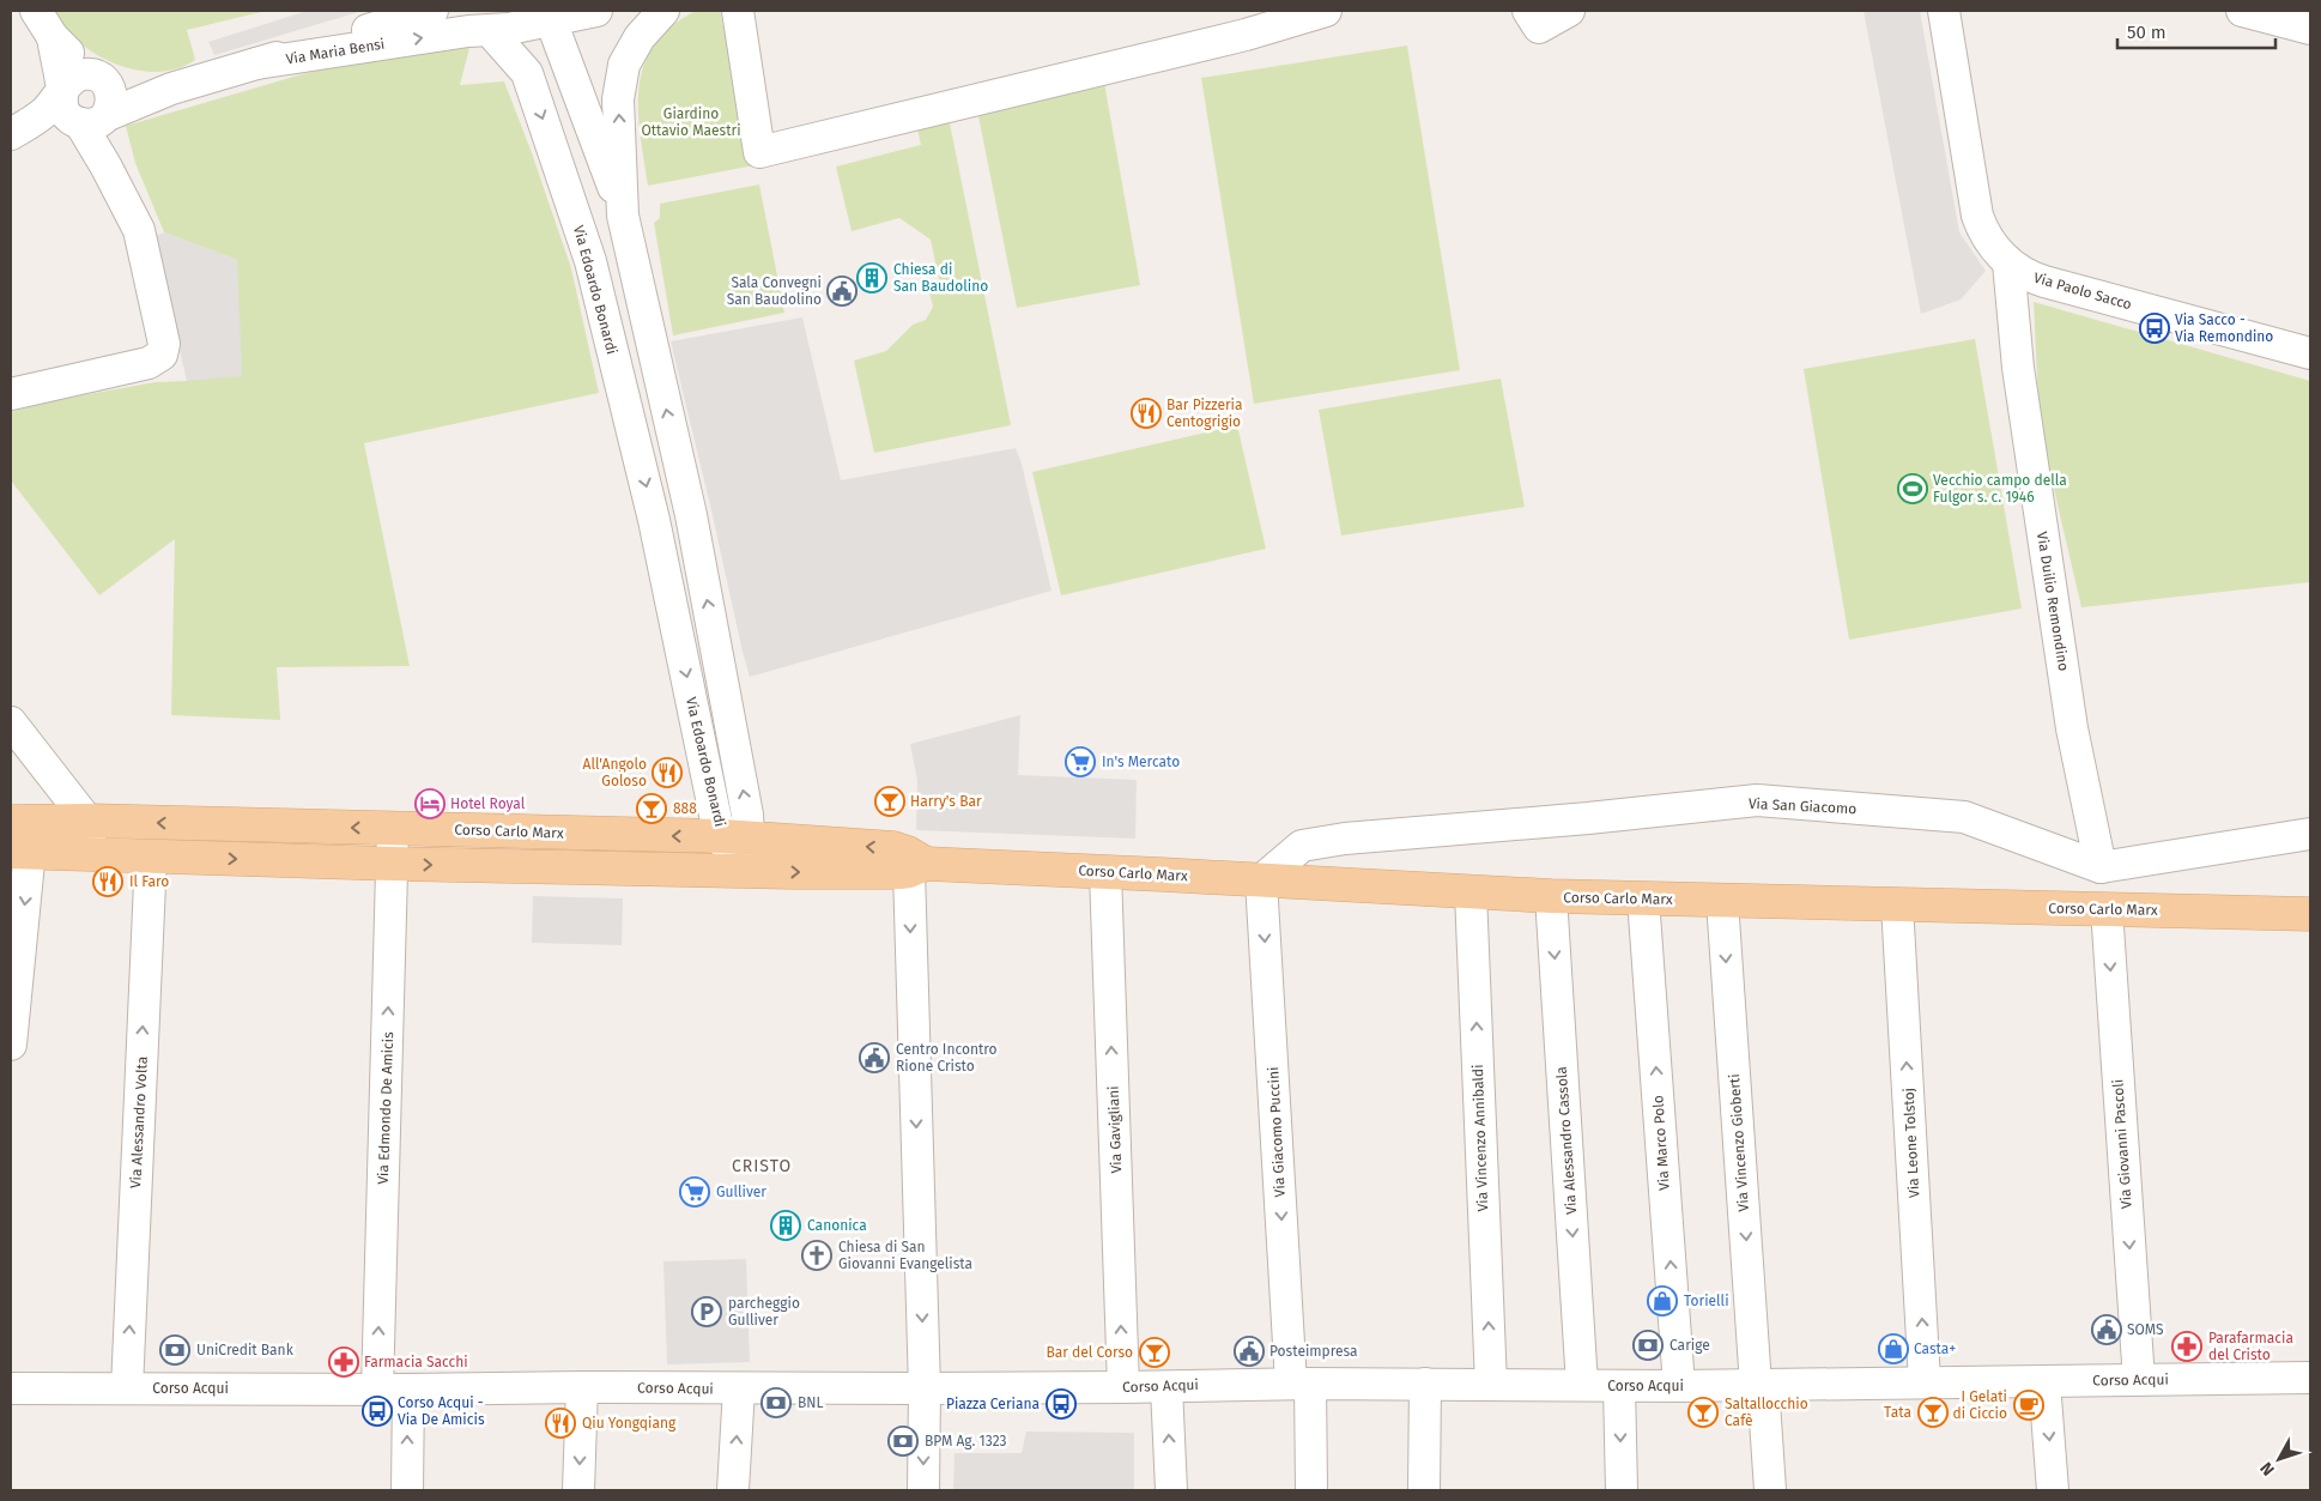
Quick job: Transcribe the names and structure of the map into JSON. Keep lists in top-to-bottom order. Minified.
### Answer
{"streets":{"main road":["Corso Carlo Marx"],"street":["Via Maria Bensi","Via Edoardo Bonardi","Via Paolo Sacco","Via Duilio Remondino","Via San Giacomo","Via Edmondo De Amicis","Via Alessandro Volta","Via Gavigliani","Via Giacomo Puccini","Via Vincenzo Annibaldi","Via Alessandro Cassola","Via Marco Polo","Via Vincenzo Gioberti","Via Leone Tolstoj","Via Giovanni Pascoli","Corso Acqui"]},"crossings":[["Via Maria Bensi","Via Edoardo Bonardi"],["Via Edoardo Bonardi","Corso Carlo Marx"],["Via Paolo Sacco","Via Duilio Remondino"],["Via Duilio Remondino","Via San Giacomo"],["Via San Giacomo","Corso Carlo Marx"],["Via San Giacomo","Via Giacomo Puccini"],["Corso Carlo Marx","Via Edmondo De Amicis"],["Corso Carlo Marx","Via Alessandro Volta"],["Corso Carlo Marx","Via Gavigliani"],["Corso Carlo Marx","Via Giacomo Puccini"],["Corso Carlo Marx","Via Vincenzo Annibaldi"],["Corso Carlo Marx","Via Alessandro Cassola"],["Corso Carlo Marx","Via Marco Polo"],["Corso Carlo Marx","Via Vincenzo Gioberti"],["Corso Carlo Marx","Via Leone Tolstoj"],["Corso Carlo Marx","Via Giovanni Pascoli"],["Via Edmondo De Amicis","Corso Acqui"],["Via Alessandro Volta","Corso Acqui"],["Via Gavigliani","Corso Acqui"],["Via Giacomo Puccini","Corso Acqui"],["Via Vincenzo Annibaldi","Corso Acqui"],["Via Alessandro Cassola","Corso Acqui"],["Via Marco Polo","Corso Acqui"],["Via Vincenzo Gioberti","Corso Acqui"],["Via Leone Tolstoj","Corso Acqui"],["Via Giovanni Pascoli","Corso Acqui"]],"one_way":["Via Edmondo De Amicis","Via Giacomo Puccini","Via Vincenzo Annibaldi","Via Alessandro Cassola","Via Marco Polo","Via Vincenzo Gioberti","Via Leone Tolstoj","Via Giovanni Pascoli"],"districts":["CRISTO"],"parks":["Giardino Ottavio Maestri"],"places":{"building":["Chiesa di San Baudolino","Canonica"],"public building":["Sala Convegni San Baudolino","Centro Incontro Rione Cristo","SOMS","Posteimpresa"],"bus stop":["Via Sacco - Via Remondino","Piazza Ceriana","Corso Acqui - Via De Amicis"],"restaurant":["Bar Pizzeria Centogrigio","All'Angolo Goloso","Il Faro","Qiu Yongqiang"],"sports":["Vecchio campo della Fulgor s. c. 1946"],"supermarket":["In's Mercato","Gulliver"],"bar":["Harry's Bar","888","Bar del Corso","Saltallocchio Cafè","Tata"],"hotel":["Hotel Royal"],"church":["Chiesa di San Giovanni Evangelista"],"shop":["Torielli","Casta+"],"parking":["parcheggio Gulliver"],"bank":["Carige","UniCredit Bank","BNL","BPM Ag. 1323"],"pharmacy":["Parafarmacia del Cristo","Farmacia Sacchi"],"cafe":["I Gelati di Ciccio"]},"scale_bar":"50 m","north":"bottom left"}
